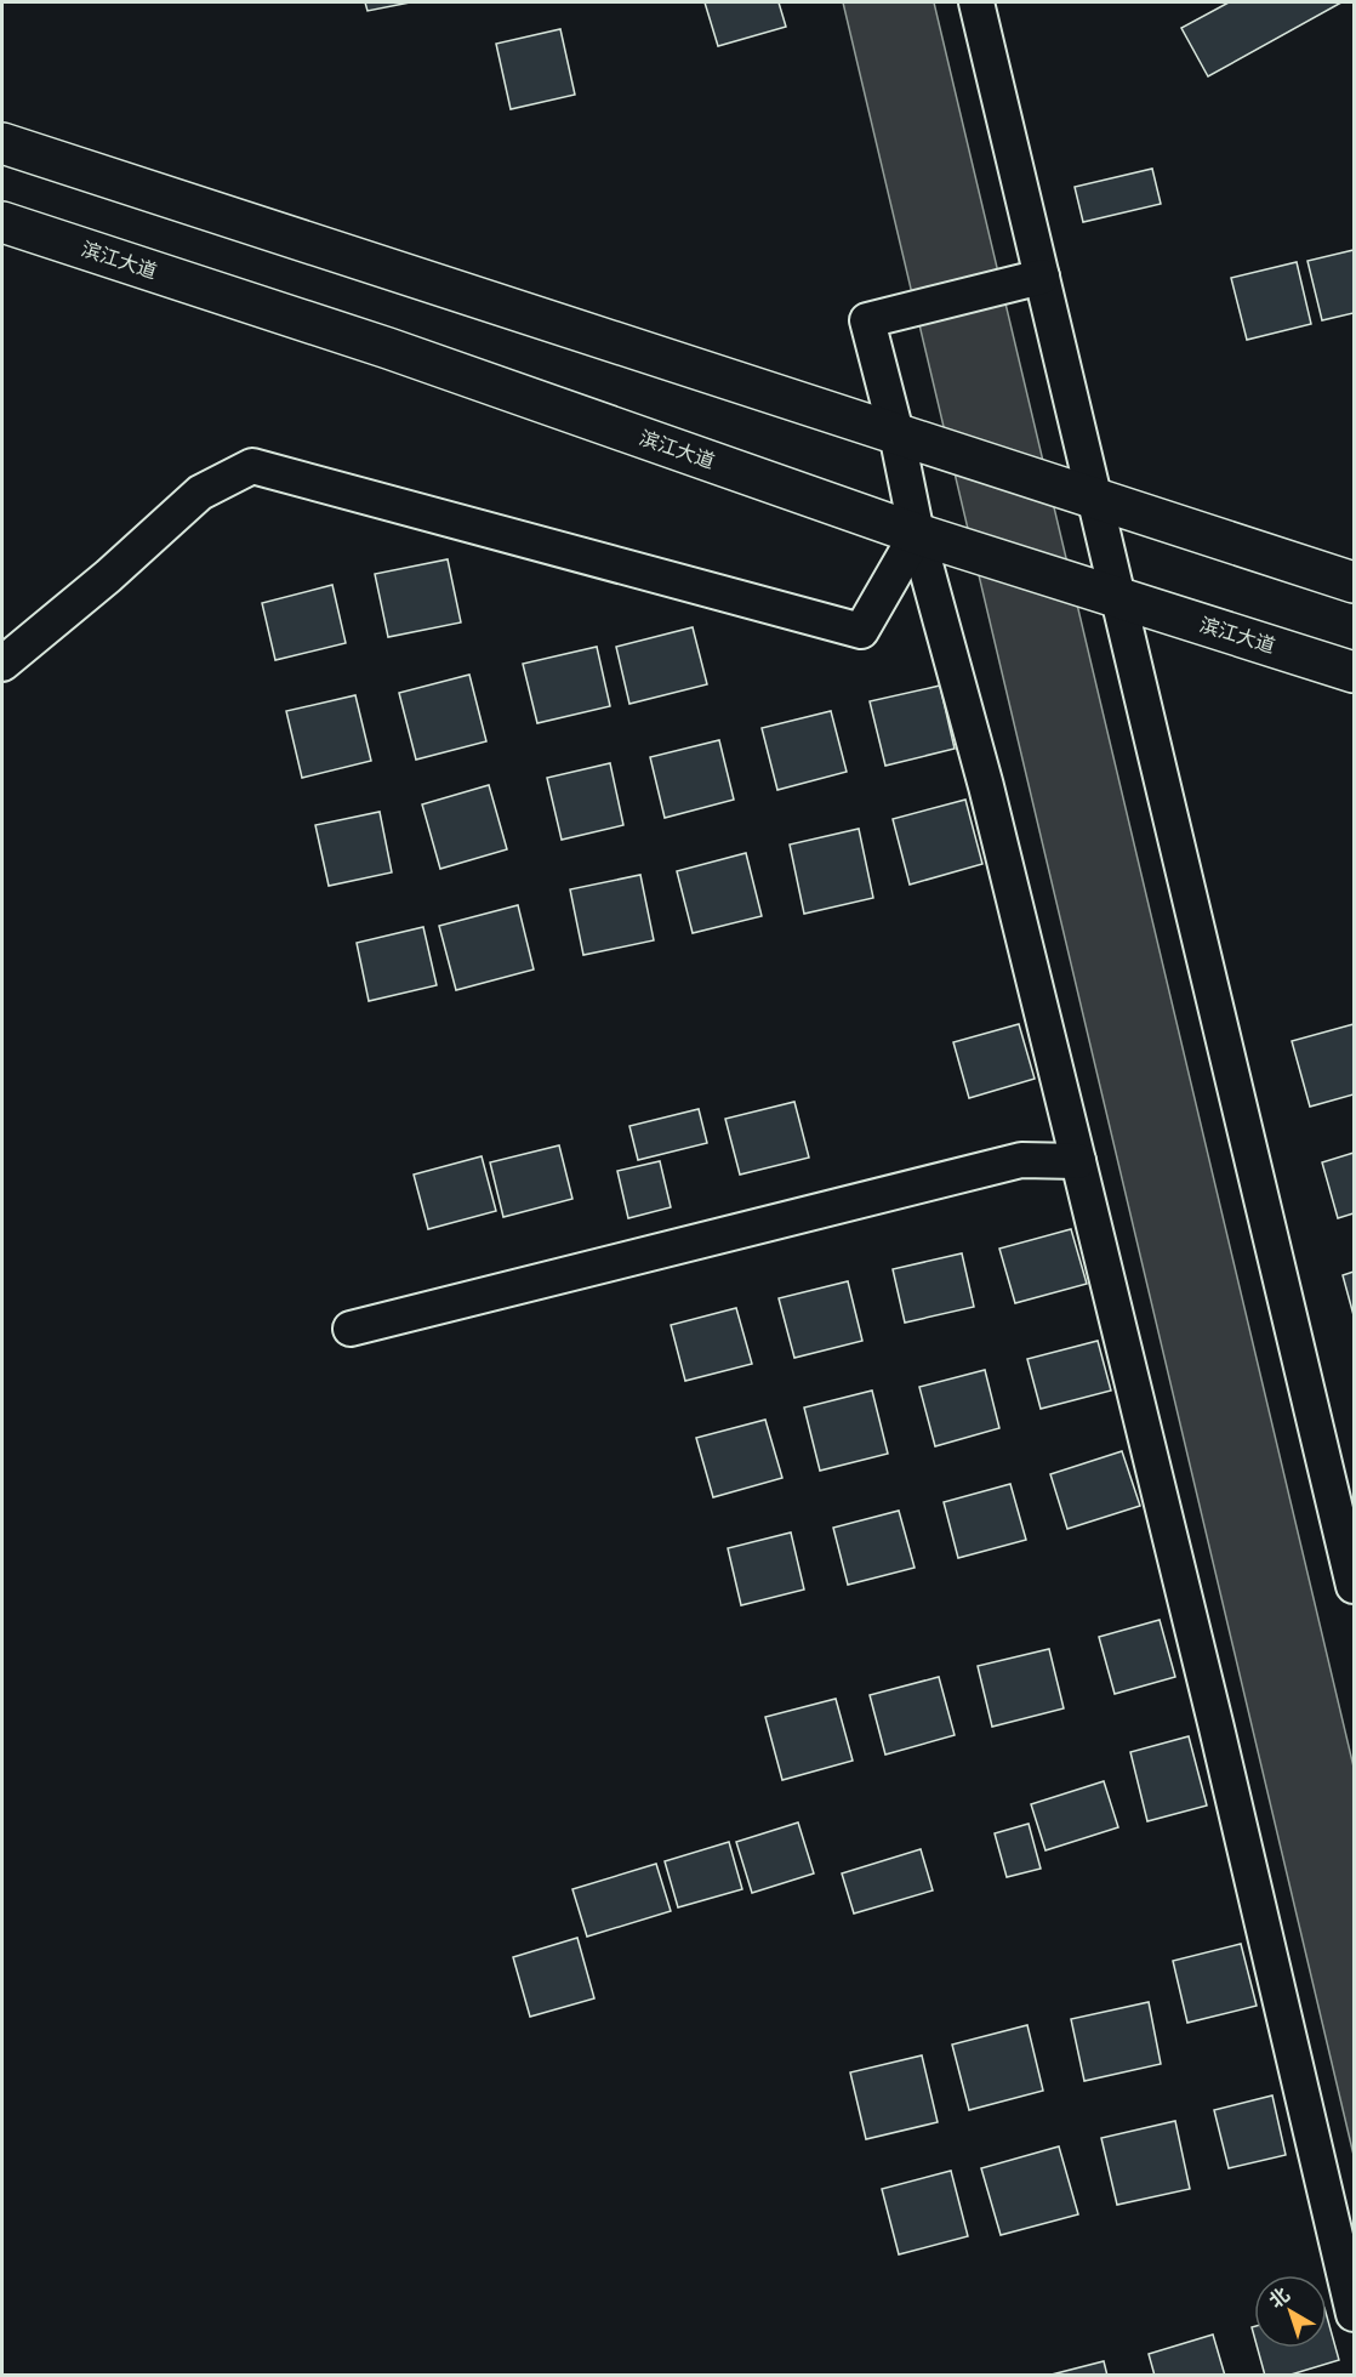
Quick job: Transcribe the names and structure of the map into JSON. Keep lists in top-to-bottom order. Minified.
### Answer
{"streets":{"main road":["滨江大道"]},"north":"top left"}
